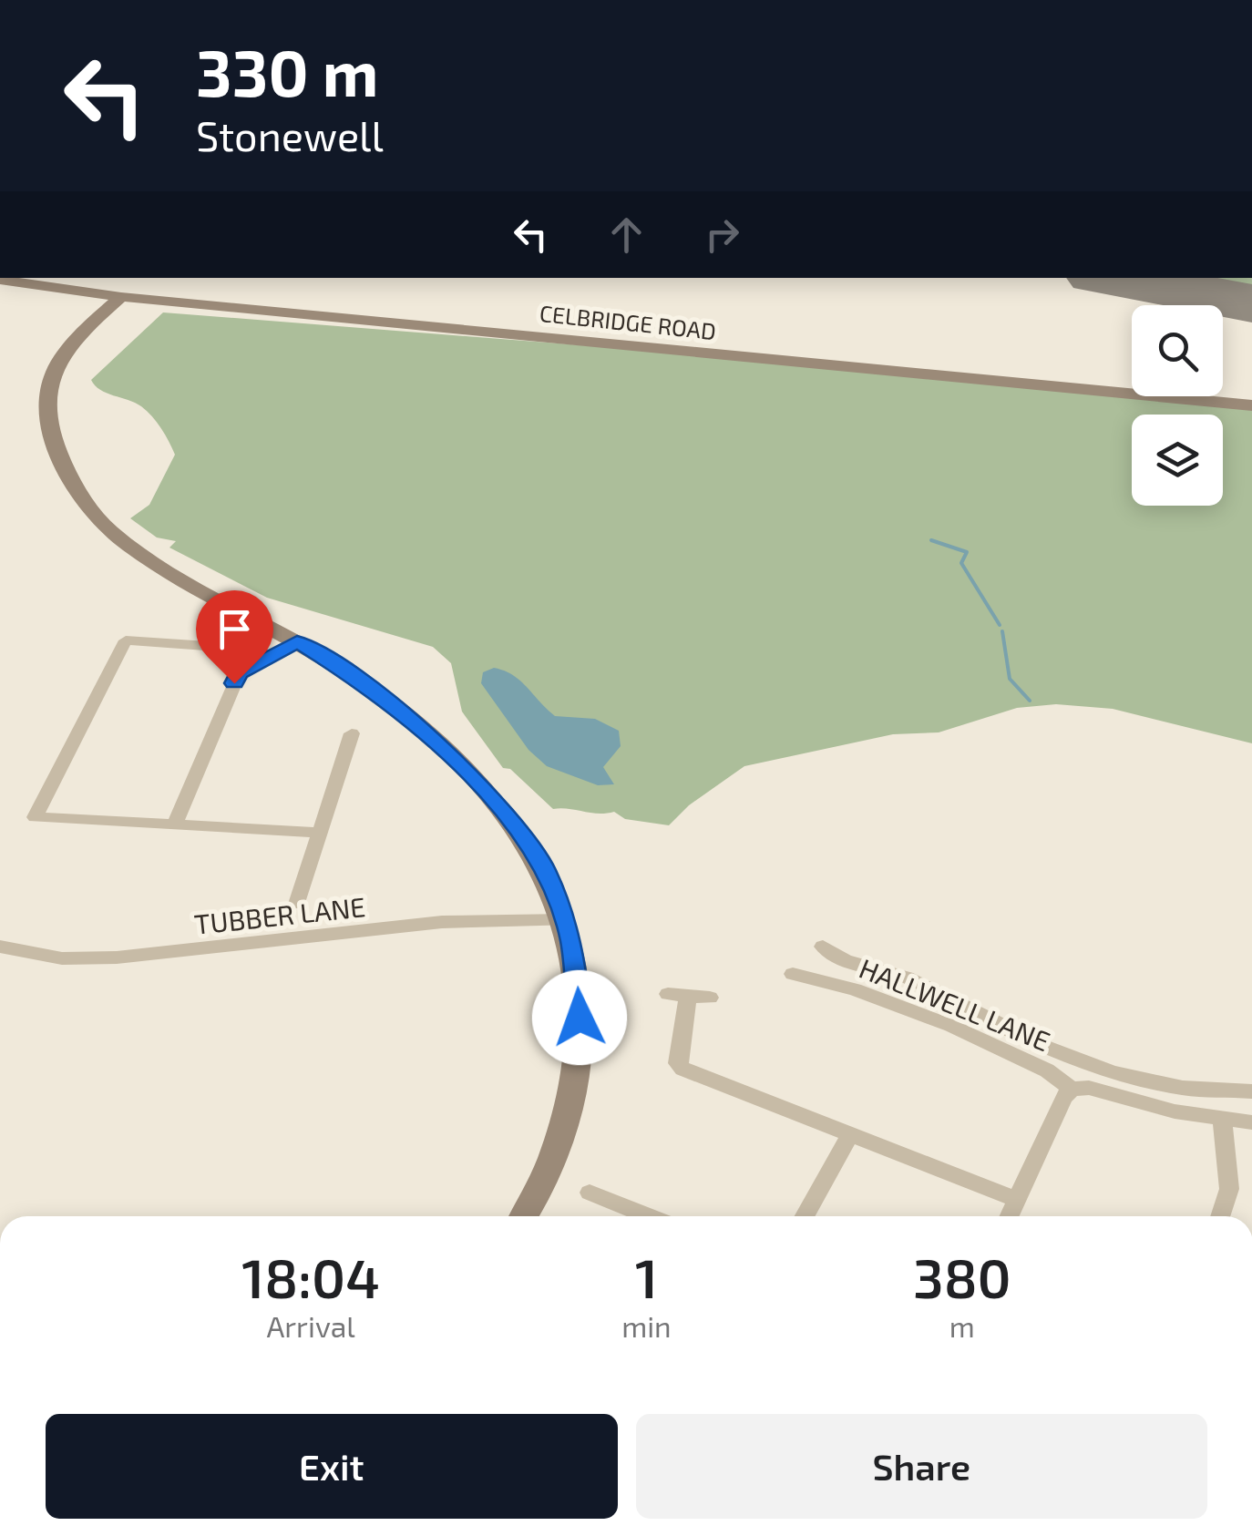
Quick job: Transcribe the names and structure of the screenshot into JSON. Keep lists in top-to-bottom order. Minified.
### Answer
{"streets":{"street":["CELBRIDGE ROAD","TUBBER LANE","HALLWELL LANE"]},"page":{"turn":["330 m","Stonewell"],"eta":["18:04","Arrival","1","min","380","m"],"buttons":["Exit","Share"]}}
